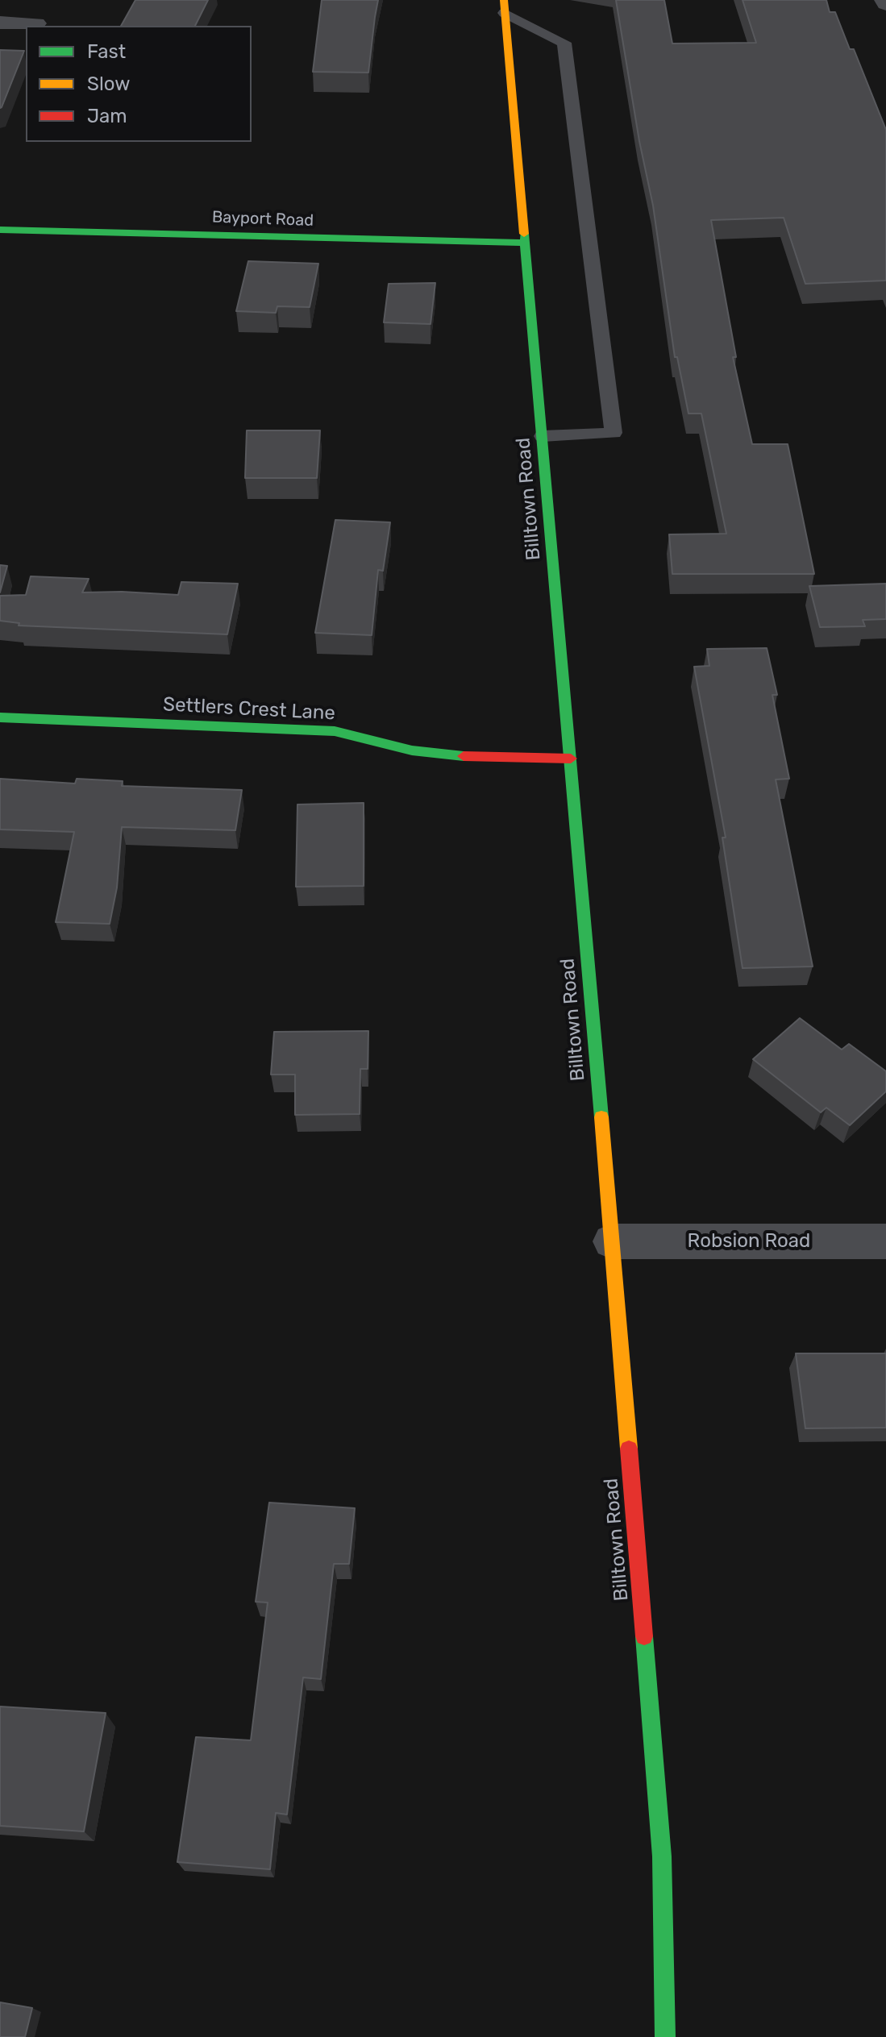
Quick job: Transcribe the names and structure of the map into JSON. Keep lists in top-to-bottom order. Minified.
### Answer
{"streets":{"main road":["Bayport Road","Billtown Road","Settlers Crest Lane"],"street":["Robsion Road"]},"crossings":[["Bayport Road","Billtown Road"],["Billtown Road","Settlers Crest Lane"],["Billtown Road","Robsion Road"]],"legend":["Fast","Slow","Jam"]}
